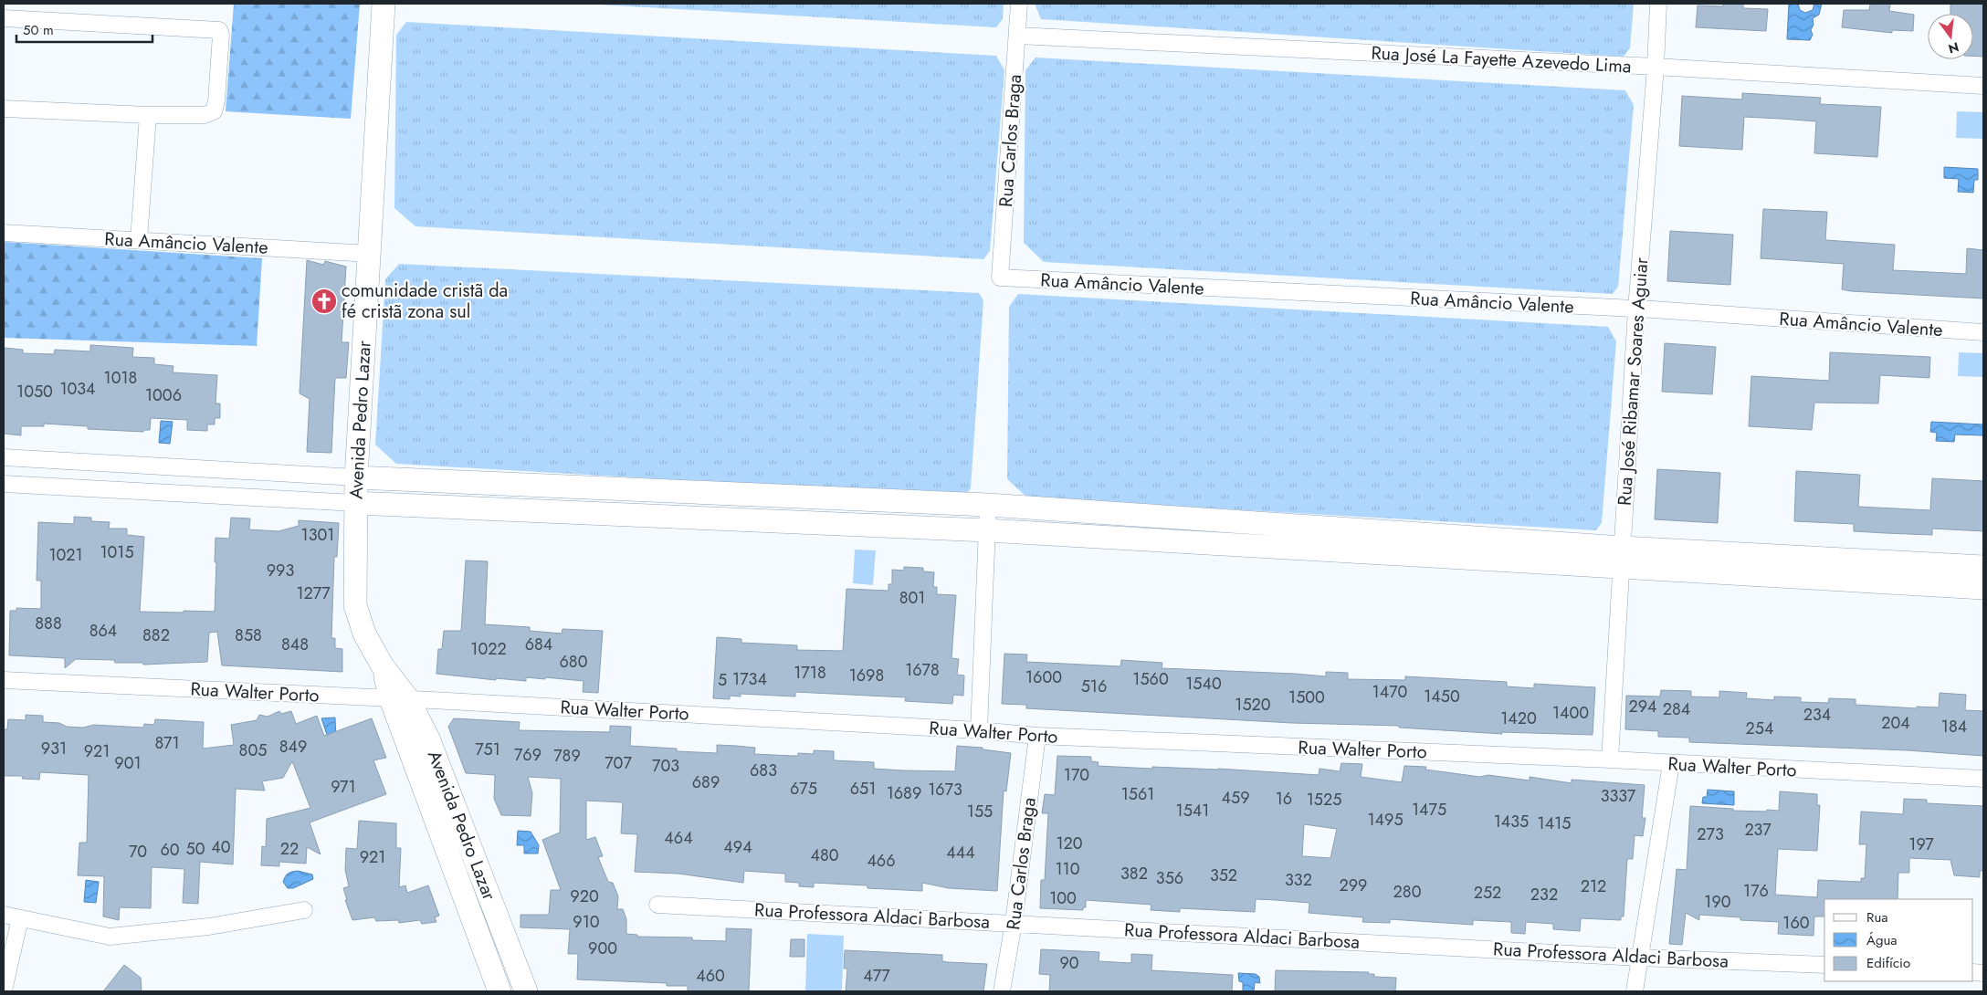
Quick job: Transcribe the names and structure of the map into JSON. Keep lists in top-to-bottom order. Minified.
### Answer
{"streets":{"main road":["Avenida Pedro Lazar"],"street":["Rua José La Fayette Azevedo Lima","Rua Carlos Braga","Rua Amâncio Valente","Rua José Ribamar Soares Aguiar","Rua Walter Porto","Rua Professora Aldaci Barbosa"]},"crossings":[["Rua José La Fayette Azevedo Lima","Rua Carlos Braga"],["Rua José La Fayette Azevedo Lima","Rua José Ribamar Soares Aguiar"],["Rua Carlos Braga","Rua Amâncio Valente"],["Rua Carlos Braga","Rua Walter Porto"],["Rua Carlos Braga","Rua Professora Aldaci Barbosa"],["Rua Amâncio Valente","Rua José Ribamar Soares Aguiar"],["Rua Amâncio Valente","Avenida Pedro Lazar"],["Rua José Ribamar Soares Aguiar","Rua Walter Porto"],["Avenida Pedro Lazar","Rua Walter Porto"]],"places":{"church":["comunidade cristã da fé cristã zona sul"]},"house_numbers":["1018","1034","1050","1006","1301","1015","1021","993","1277","801","888","864","882","858","848","684","1022","680","1678","1718","1698","1600","1734","1560","5","1540","516","1470","1450","1500","1520","294","284","1400","234","1420","204","184","254","871","849","931","751","805","921","769","789","901","707","703","683","170","689","971","675","651","1673","1689","1561","3337","459","16","1525","1475","1541","155","1495","1435","1415","237","273","464","120","197","40","494","50","22","60","70","444","480","921","466","110","382","352","356","332","299","212","176","280","252","232","920","100","190","910","160","900","90","460","477"],"legend":["Rua","Água","Edifício"],"scale_bar":"50 m","north":"bottom"}
